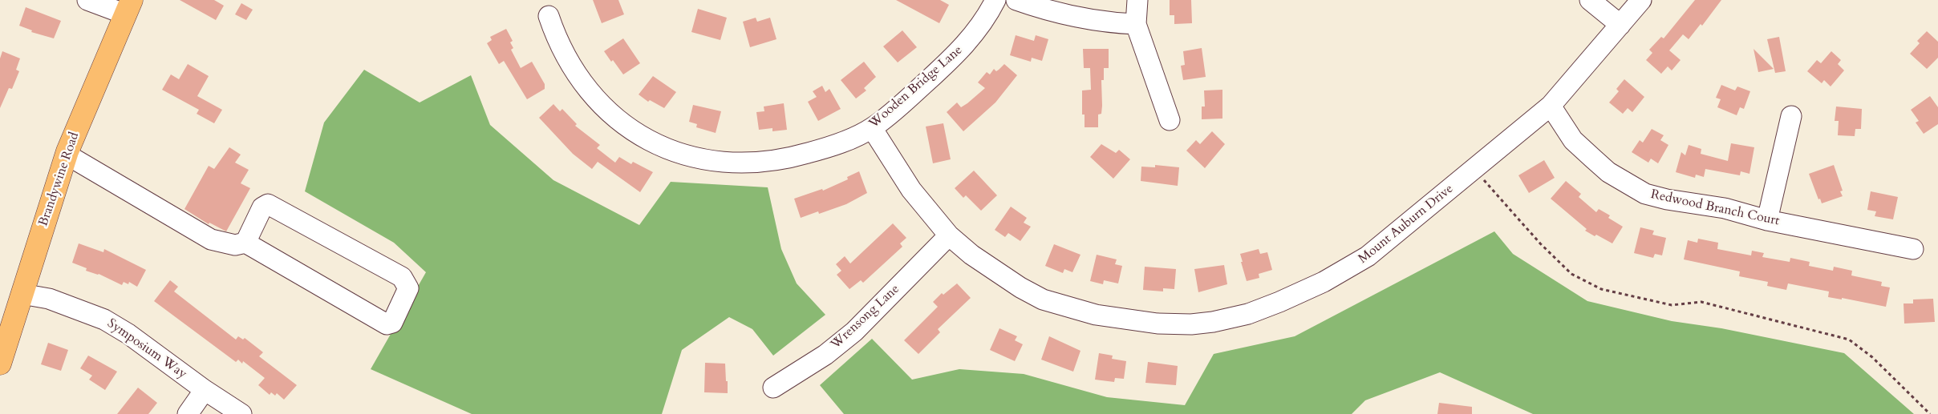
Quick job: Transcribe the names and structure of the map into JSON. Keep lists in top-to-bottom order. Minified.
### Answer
{"streets":{"main road":["Brandywine Road"],"street":["Wooden Bridge Lane","Redwood Branch Court","Mount Auburn Drive","Wrensong Lane","Symposium Way"]},"crossings":[["Wooden Bridge Lane","Mount Auburn Drive"],["Brandywine Road","Symposium Way"],["Redwood Branch Court","Mount Auburn Drive"],["Mount Auburn Drive","Wrensong Lane"]]}
